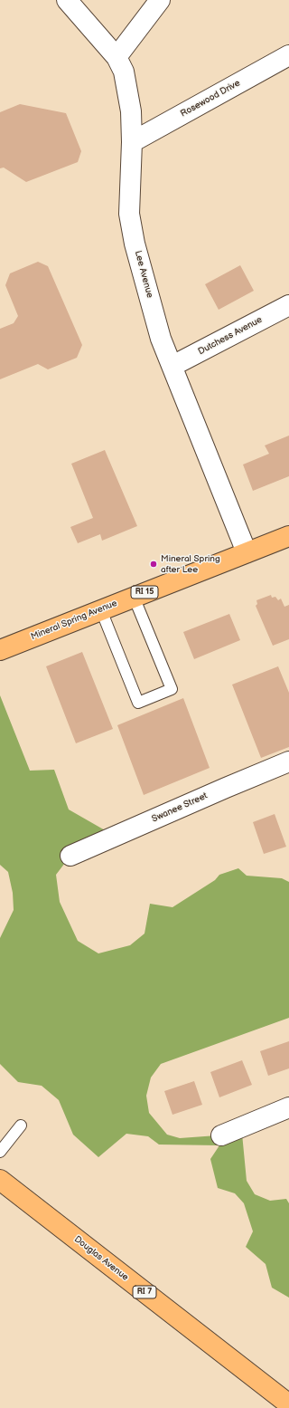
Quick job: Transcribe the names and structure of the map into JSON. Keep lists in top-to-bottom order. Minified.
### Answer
{"streets":{"main road":["RI 15","Mineral Spring Avenue","Douglas Avenue","RI 7"],"street":["Rosewood Drive","Lee Avenue","Dutchess Avenue","Swanee Street"]},"crossings":[["Rosewood Drive","Lee Avenue"],["Lee Avenue","Dutchess Avenue"],["Lee Avenue","Mineral Spring Avenue"]],"places":["Mineral Spring after Lee"]}
